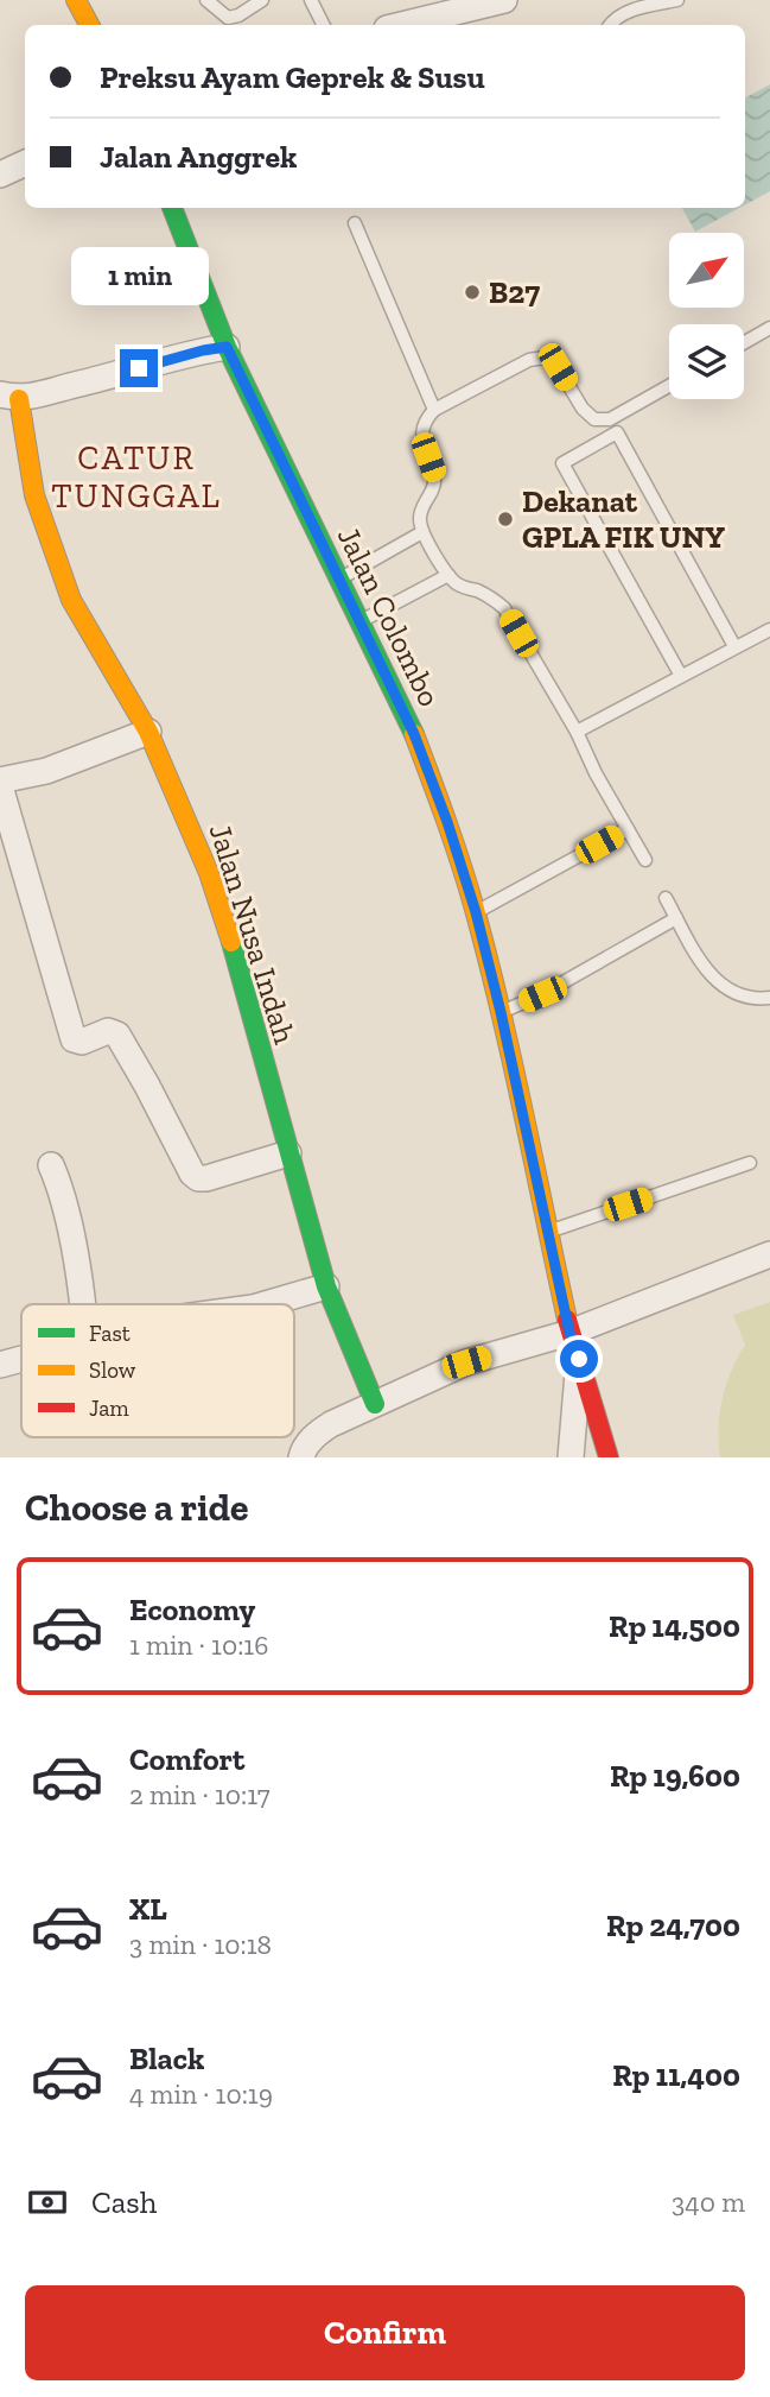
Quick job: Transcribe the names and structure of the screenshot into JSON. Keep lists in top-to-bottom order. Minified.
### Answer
{"streets":{"main road":["Jalan Colombo","Jalan Nusa Indah"]},"districts":["CATUR TUNGGAL"],"places":["B27","Dekanat GPLA FIK UNY"],"legend":["Fast","Slow","Jam"],"north":"top right","page":{"banner":["Preksu Ayam Geprek & Susu","Jalan Anggrek"],"bubble":"1 min","heading":"Choose a ride","list":[{"name":"Economy","note":"1 min · 10:16","value":"Rp 14,500"},{"name":"Comfort","note":"2 min · 10:17","value":"Rp 19,600"},{"name":"XL","note":"3 min · 10:18","value":"Rp 24,700"},{"name":"Black","note":"4 min · 10:19","value":"Rp 11,400"}],"pay":["Cash","340 m"],"buttons":"Confirm"}}
